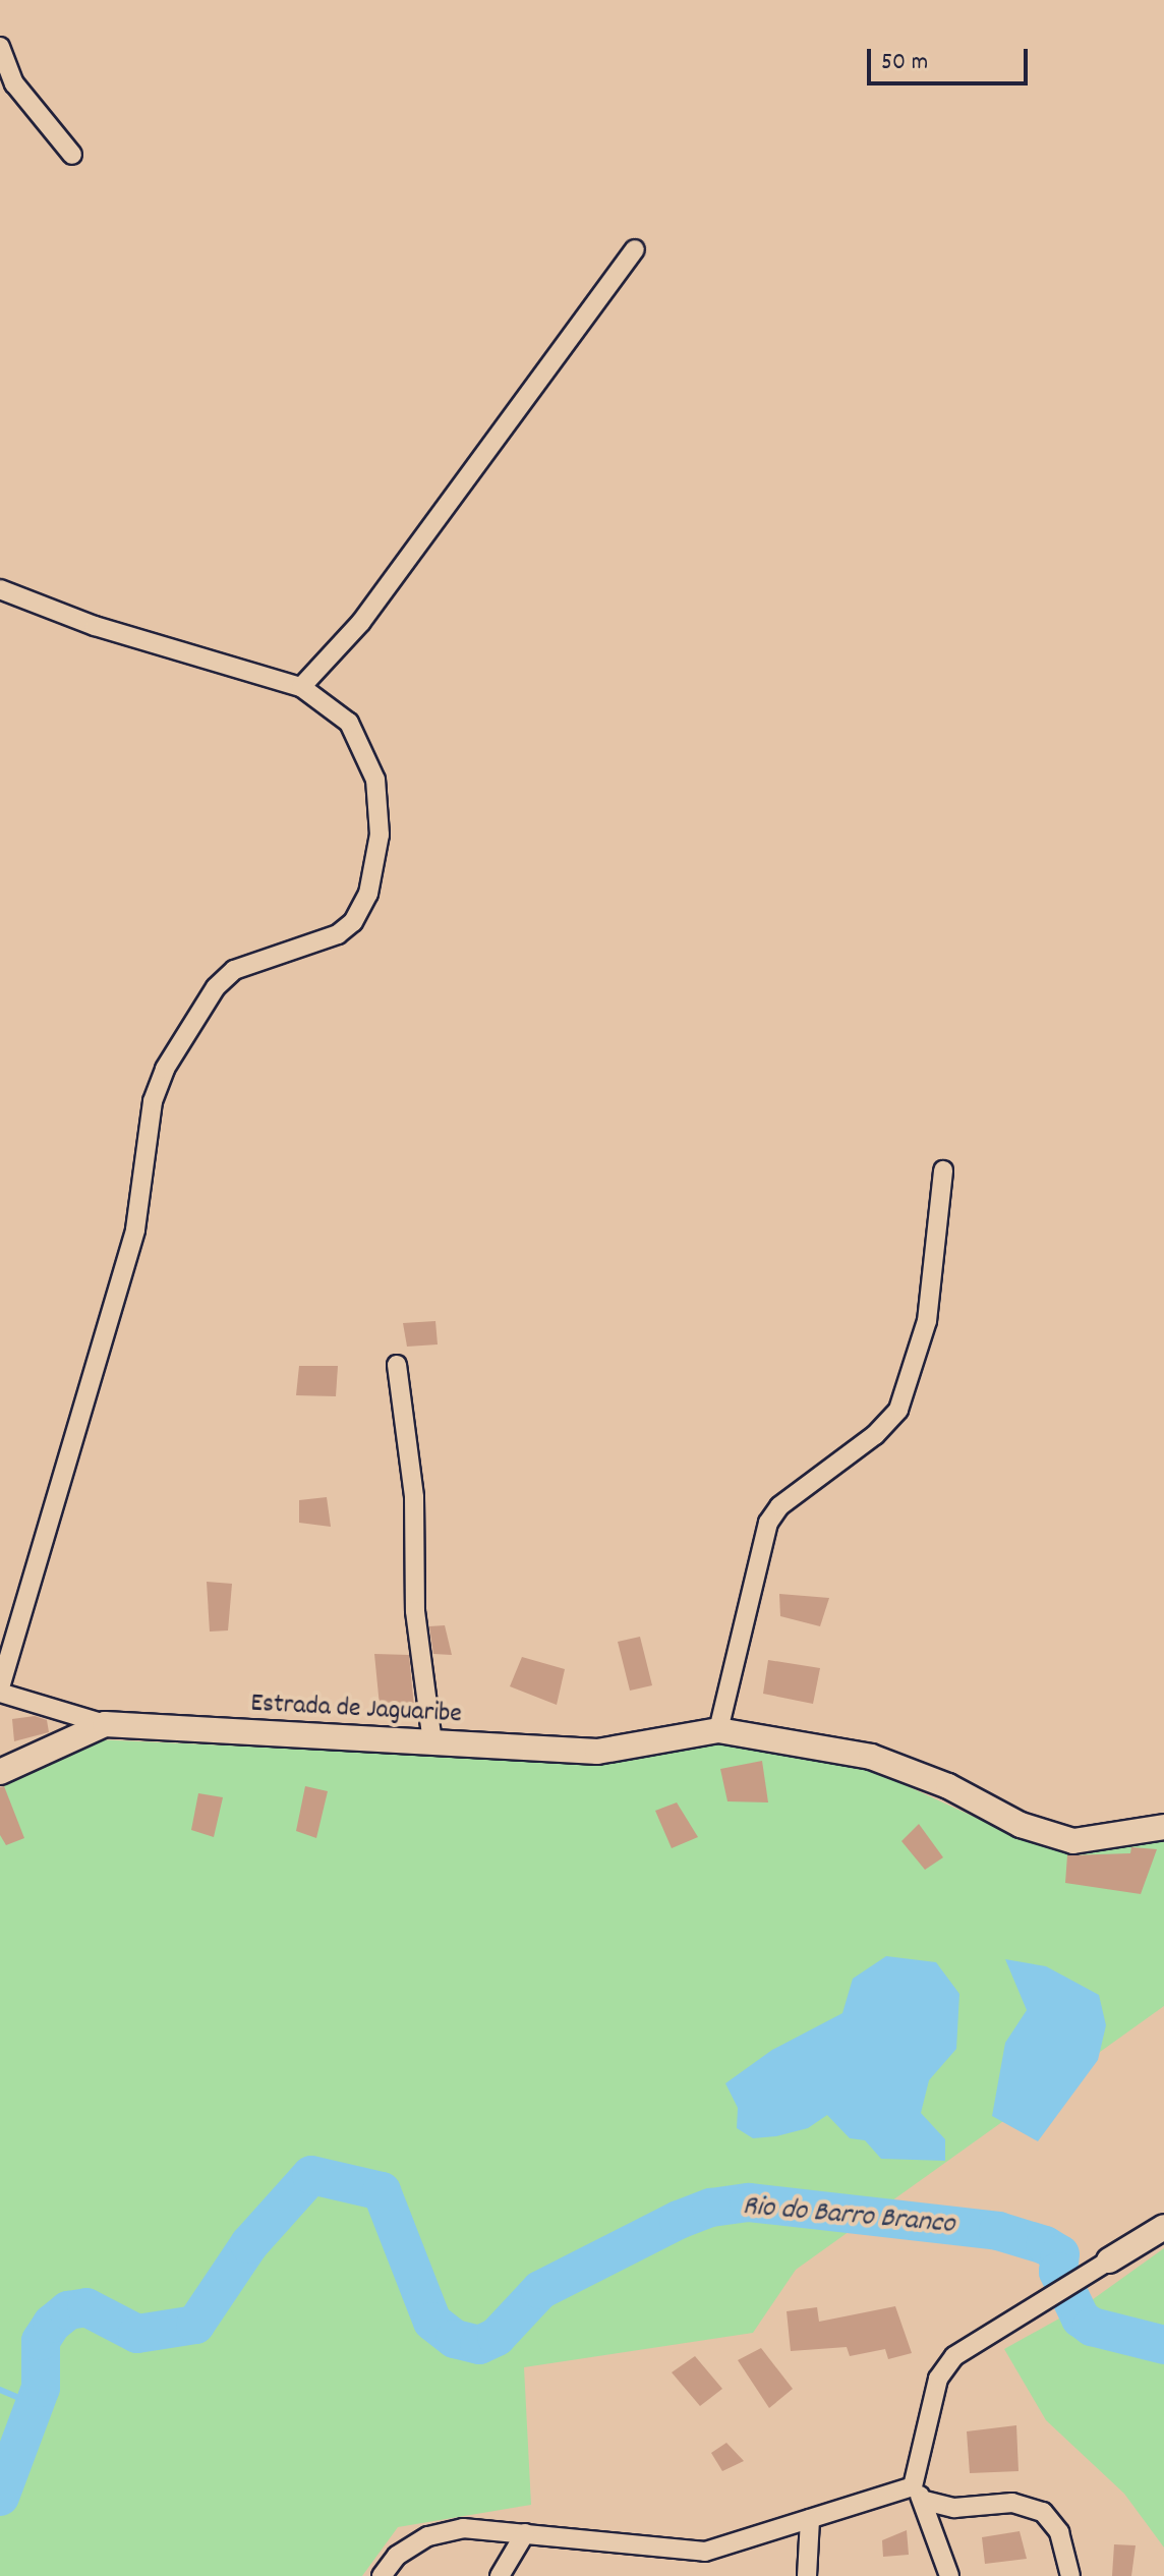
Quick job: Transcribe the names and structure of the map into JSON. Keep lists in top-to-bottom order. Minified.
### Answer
{"streets":{"street":["Estrada de Jaguaribe"]},"water":["Rio do Barro Branco"],"scale_bar":"50 m"}
